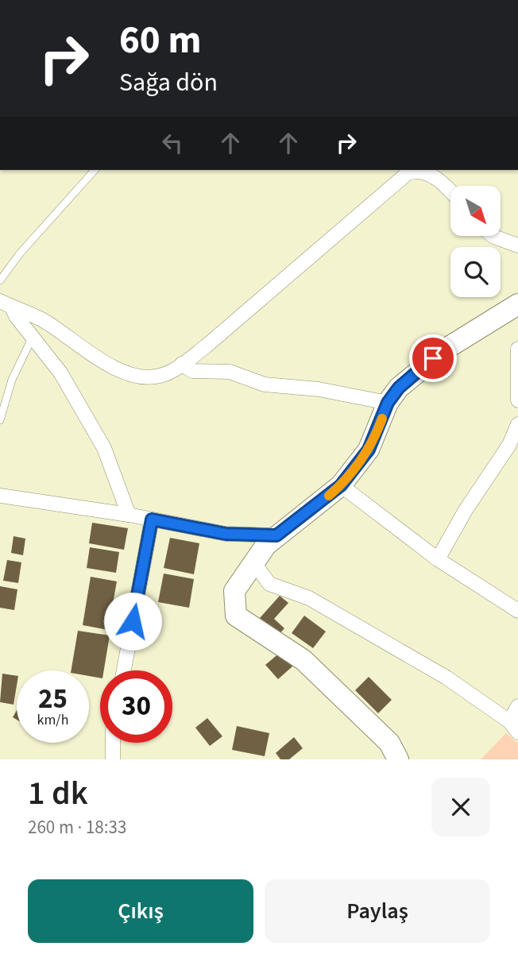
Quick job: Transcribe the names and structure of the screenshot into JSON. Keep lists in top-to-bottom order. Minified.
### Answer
{"north":"bottom right","page":{"turn":["60 m","Sağa dön"],"speed":"25 km/h","limit":"30","heading":["1 dk","260 m · 18:33"],"buttons":["Çıkış","Paylaş"]}}
